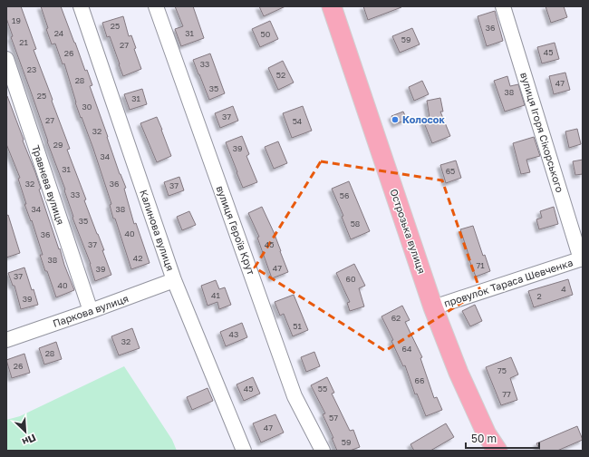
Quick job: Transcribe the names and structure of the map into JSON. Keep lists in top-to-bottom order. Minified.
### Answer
{"streets":{"main road":["Острозька вулиця"],"street":["вулиця Ігоря Сікорського","Травнева вулиця","Калинова вулиця","вулиця Героїв Крут","провулок Тараса Шевченка","Паркова вулиця"]},"crossings":[["вулиця Ігоря Сікорського","провулок Тараса Шевченка"],["Травнева вулиця","Паркова вулиця"],["Калинова вулиця","Паркова вулиця"],["Острозька вулиця","провулок Тараса Шевченка"]],"places":["Колосок"],"house_numbers":["19","25","36","24","31","50","59","21","27","45","26","33","23","52","28","47","35","38","25","31","30","37","27","54","32","29","39","34","31","65","32","36","37","33","56","34","38","35","58","40","36","37","45","42","38","71","47","39","37","60","40","4","41","2","39","62","51","43","32","64","28","26","75","66","45","55","77","57","47","59"],"scale_bar":"50 m","north":"bottom right"}
